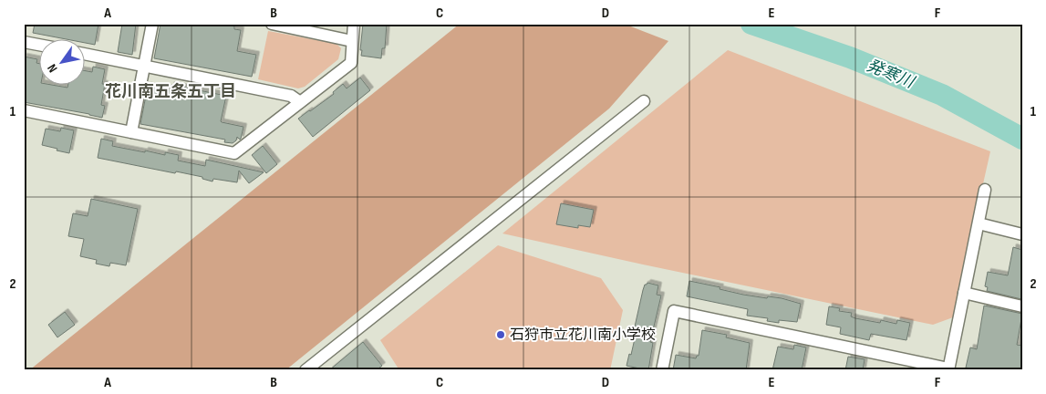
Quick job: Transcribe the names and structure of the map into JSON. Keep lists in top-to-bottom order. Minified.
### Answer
{"districts":["花川南五条五丁目"],"water":["発寒川"],"places":["石狩市立花川南小学校"],"north":"bottom left","grid":{"columns":["A","B","C","D","E","F"],"rows":["1","2"]}}
